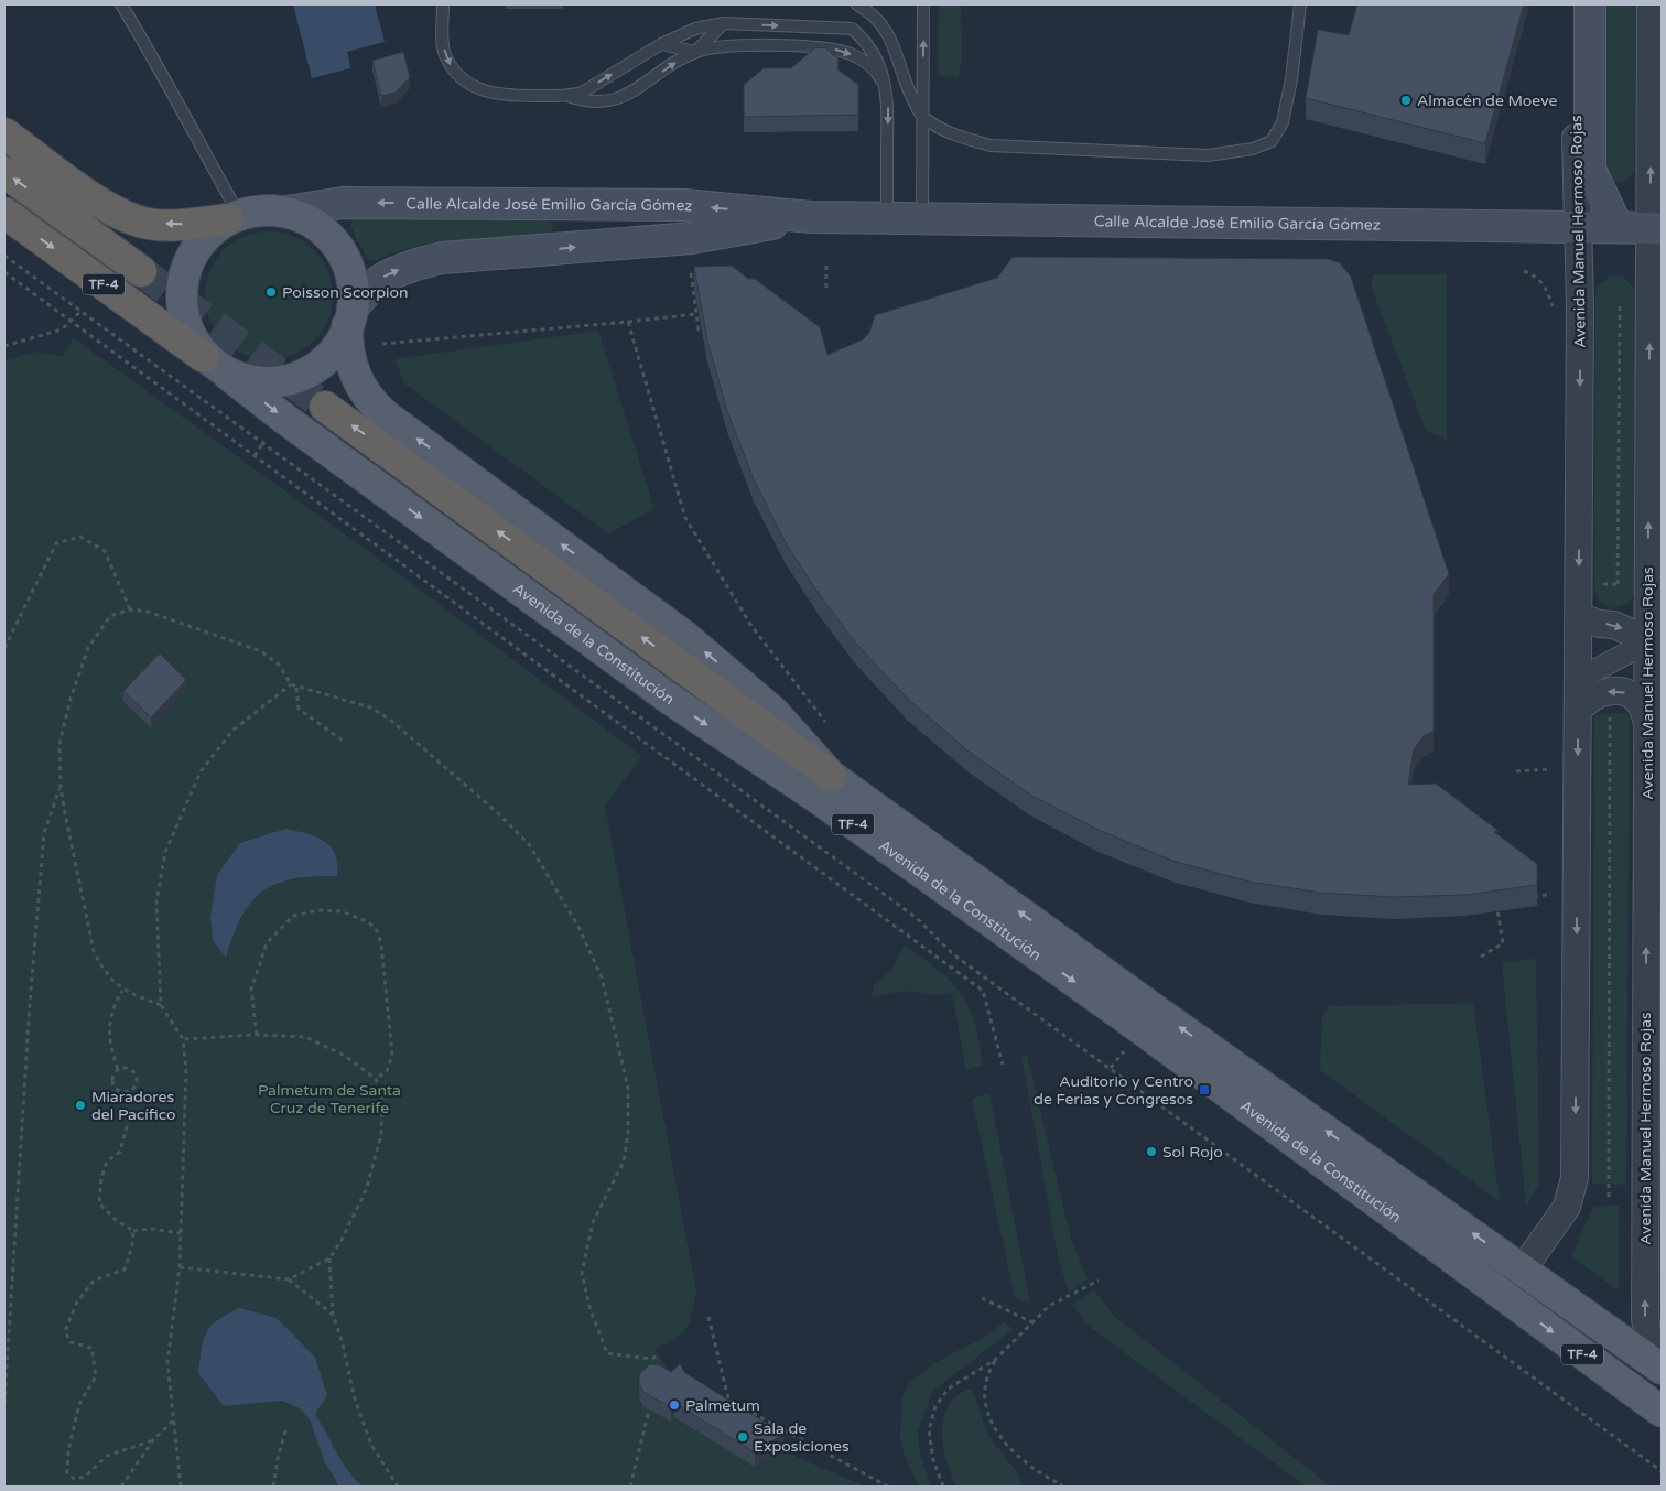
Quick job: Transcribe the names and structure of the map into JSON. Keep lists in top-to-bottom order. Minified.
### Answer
{"streets":{"highway":["TF-4","Avenida de la Constitución"],"main road":["Calle Alcalde José Emilio García Gómez"],"street":["Avenida Manuel Hermoso Rojas"]},"crossings":[["Calle Alcalde José Emilio García Gómez","Avenida Manuel Hermoso Rojas"],["Calle Alcalde José Emilio García Gómez","TF-4"],["Calle Alcalde José Emilio García Gómez","Avenida de la Constitución"],["Avenida Manuel Hermoso Rojas","Avenida de la Constitución"],["TF-4","Avenida de la Constitución"]],"parks":["Palmetum de Santa Cruz de Tenerife"],"places":{"other":["Almacén de Moeve","Poisson Scorpion","Miaradores del Pacífico","Sol Rojo","Palmetum","Sala de Exposiciones"],"transit":["Auditorio y Centro de Ferias y Congresos"]}}
